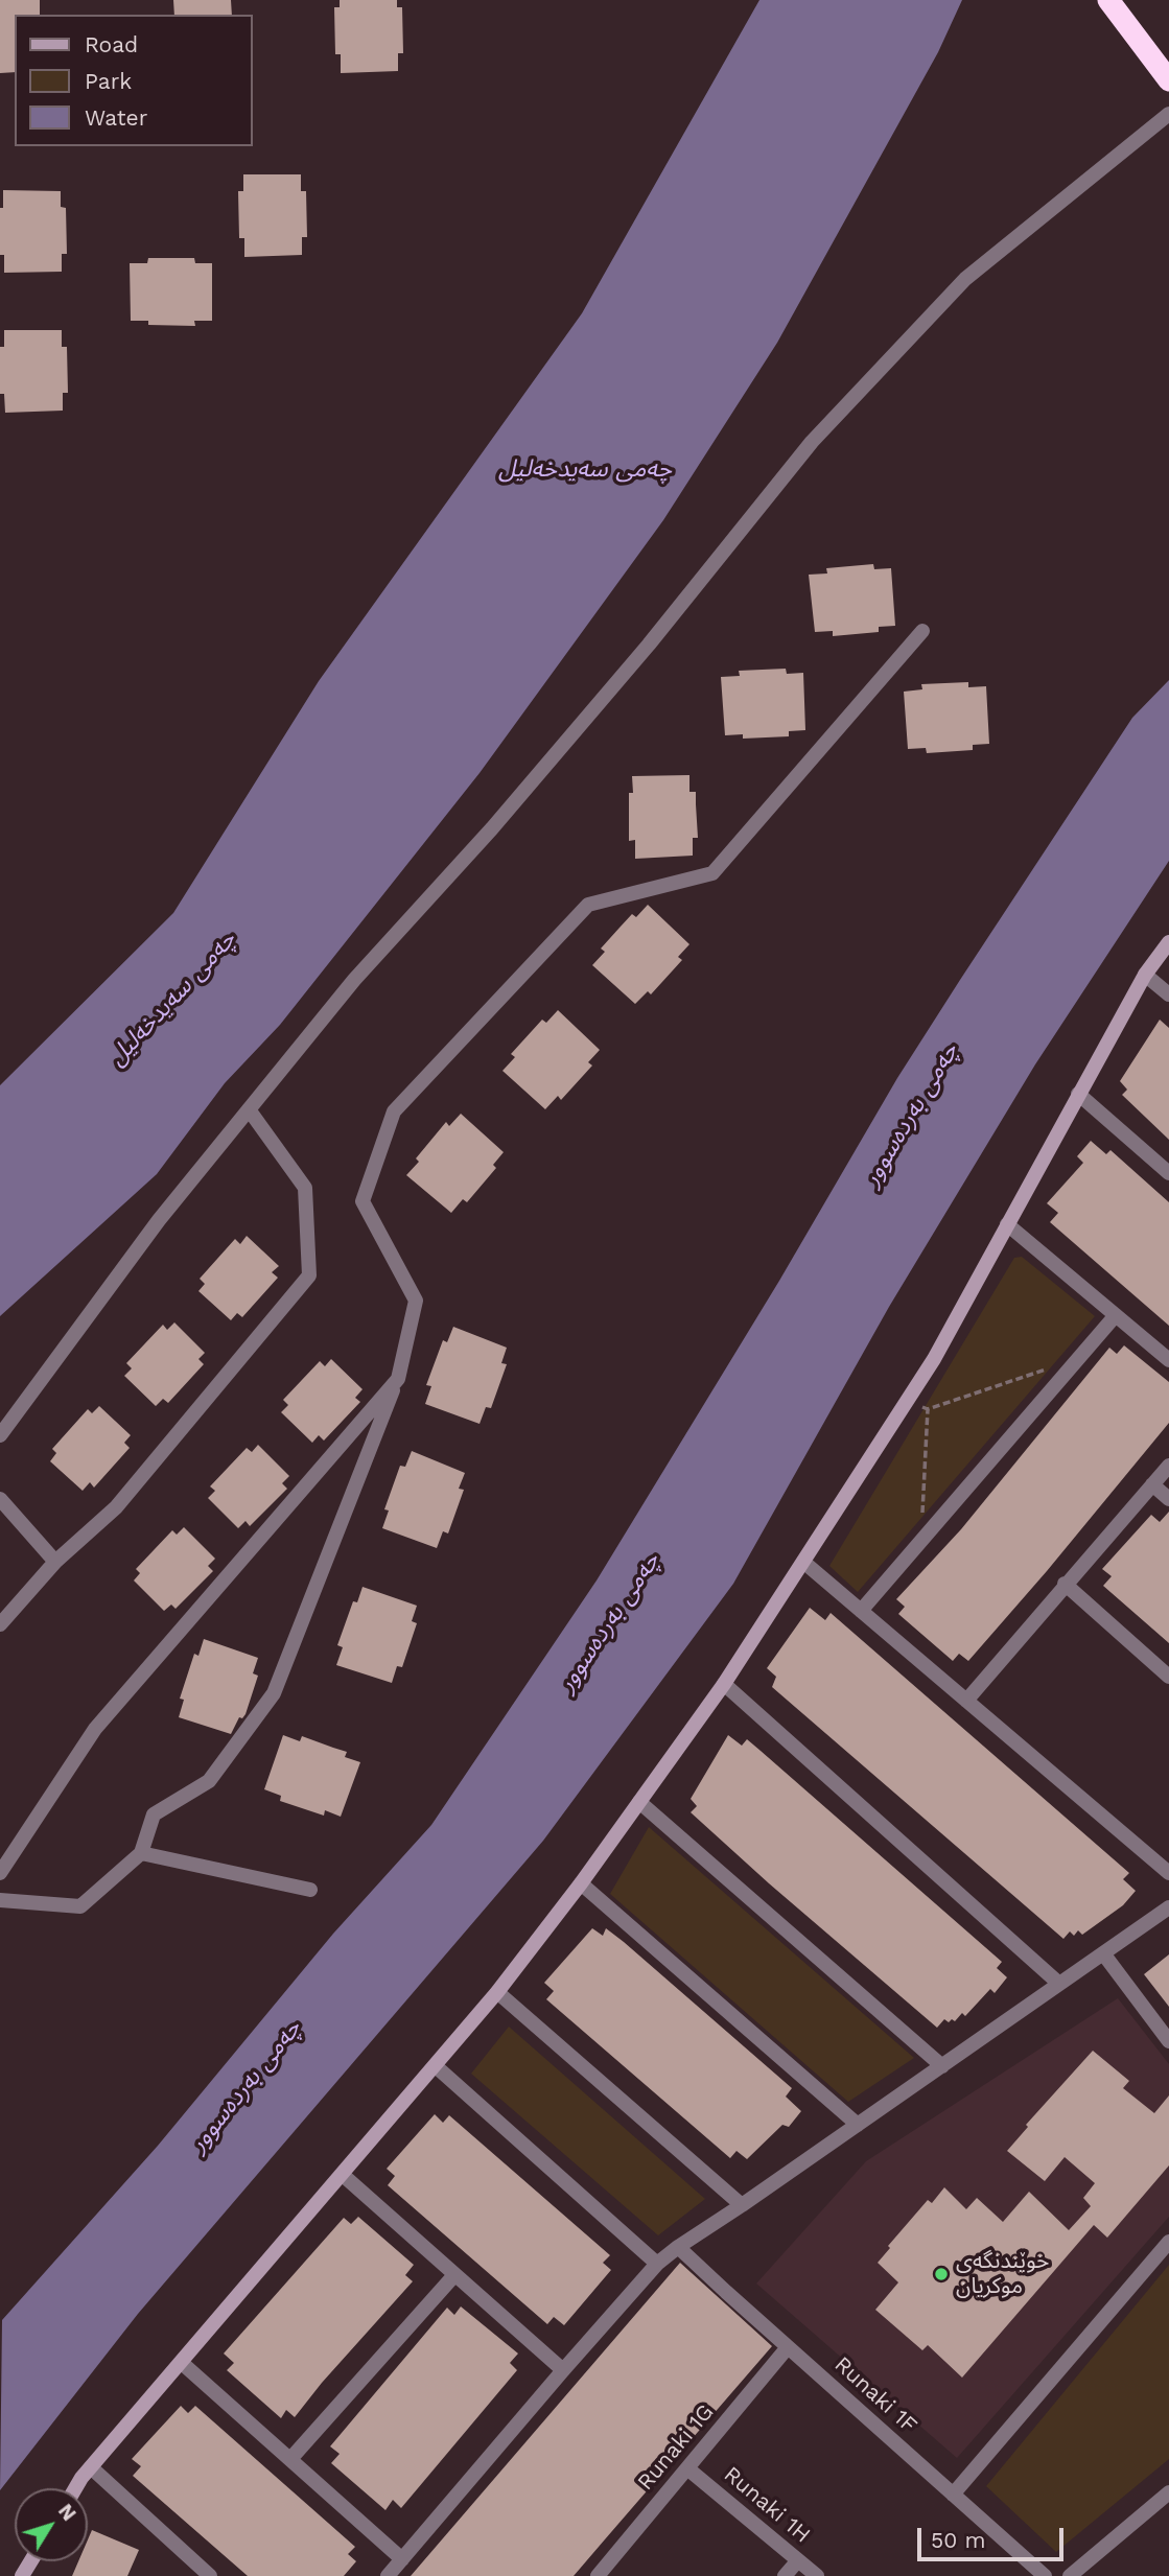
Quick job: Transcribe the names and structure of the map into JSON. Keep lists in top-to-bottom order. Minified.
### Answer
{"streets":{"street":["Runaki 1F","Runaki 1G","Runaki 1H"]},"crossings":[["Runaki 1F","Runaki 1G"],["Runaki 1G","Runaki 1H"]],"water":["چەمی سەیدخەلیل","چەمی بەردەسوور"],"places":["خوێندنگەی موکریان"],"legend":["Road","Park","Water"],"scale_bar":"50 m","north":"top right"}
